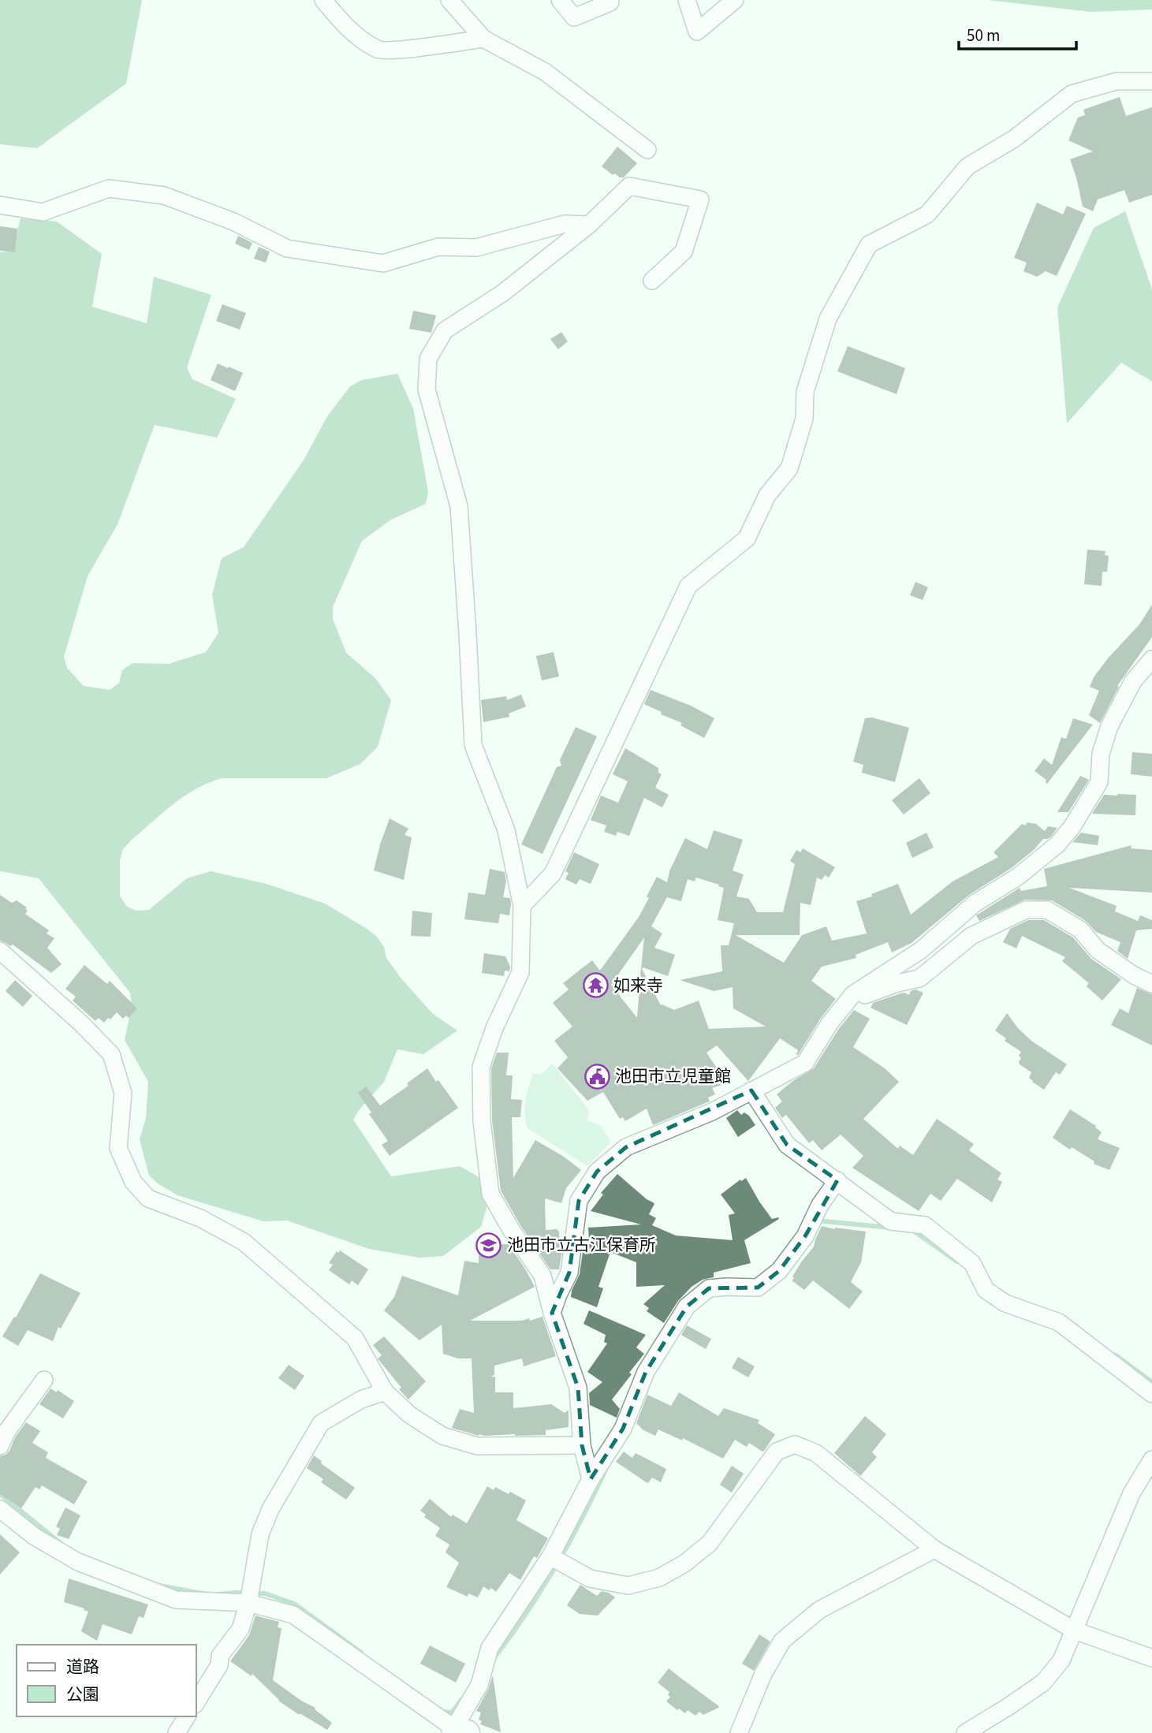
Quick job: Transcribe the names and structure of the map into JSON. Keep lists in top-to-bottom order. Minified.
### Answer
{"places":{"temple":["如来寺"],"public building":["池田市立児童館"],"school or university":["池田市立古江保育所"]},"legend":["道路","公園"],"scale_bar":"50 m"}
